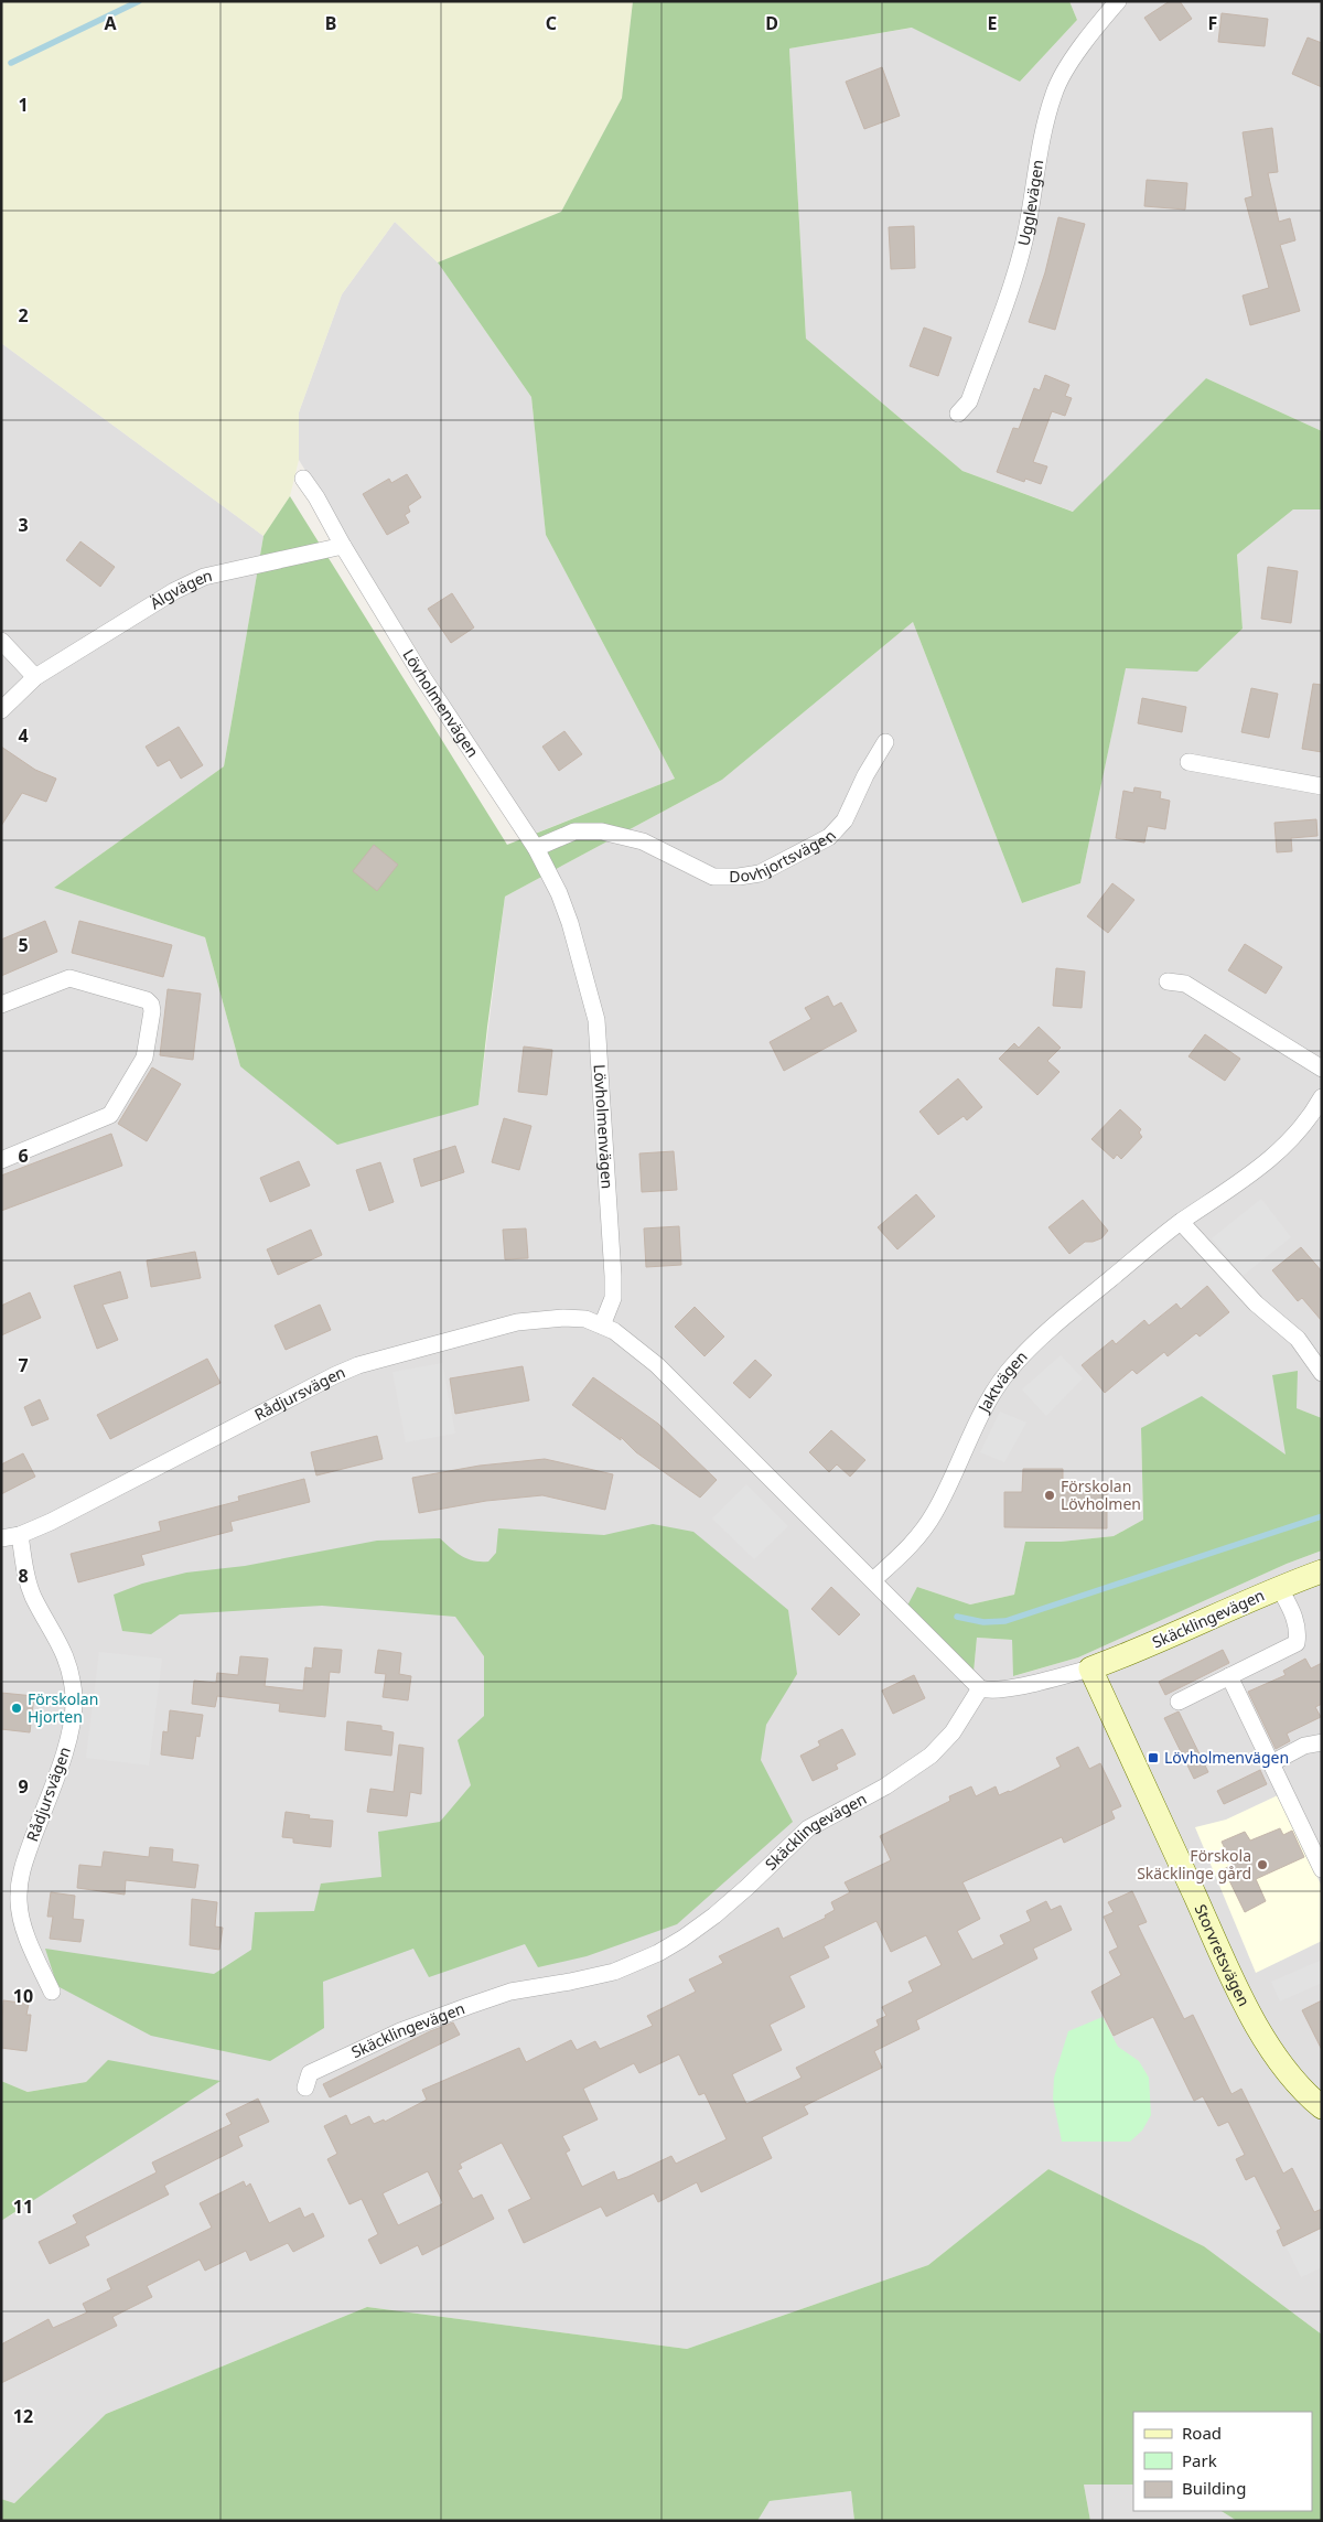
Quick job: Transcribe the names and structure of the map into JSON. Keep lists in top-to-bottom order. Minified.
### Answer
{"streets":{"street":["Ugglevägen","Älgvägen","Lövholmenvägen","Dovhjortsvägen","Jaktvägen","Rådjursvägen","Skäcklingevägen","Storvretsvägen"]},"crossings":[["Älgvägen","Lövholmenvägen"],["Lövholmenvägen","Dovhjortsvägen"],["Lövholmenvägen","Rådjursvägen"],["Skäcklingevägen","Storvretsvägen"]],"places":{"other":["Förskolan Lövholmen","Förskolan Hjorten","Förskola Skäcklinge gård"],"transit":["Lövholmenvägen"]},"legend":["Road","Park","Building"],"grid":{"columns":["A","B","C","D","E","F"],"rows":["1","2","3","4","5","6","7","8","9","10","11","12"]}}
